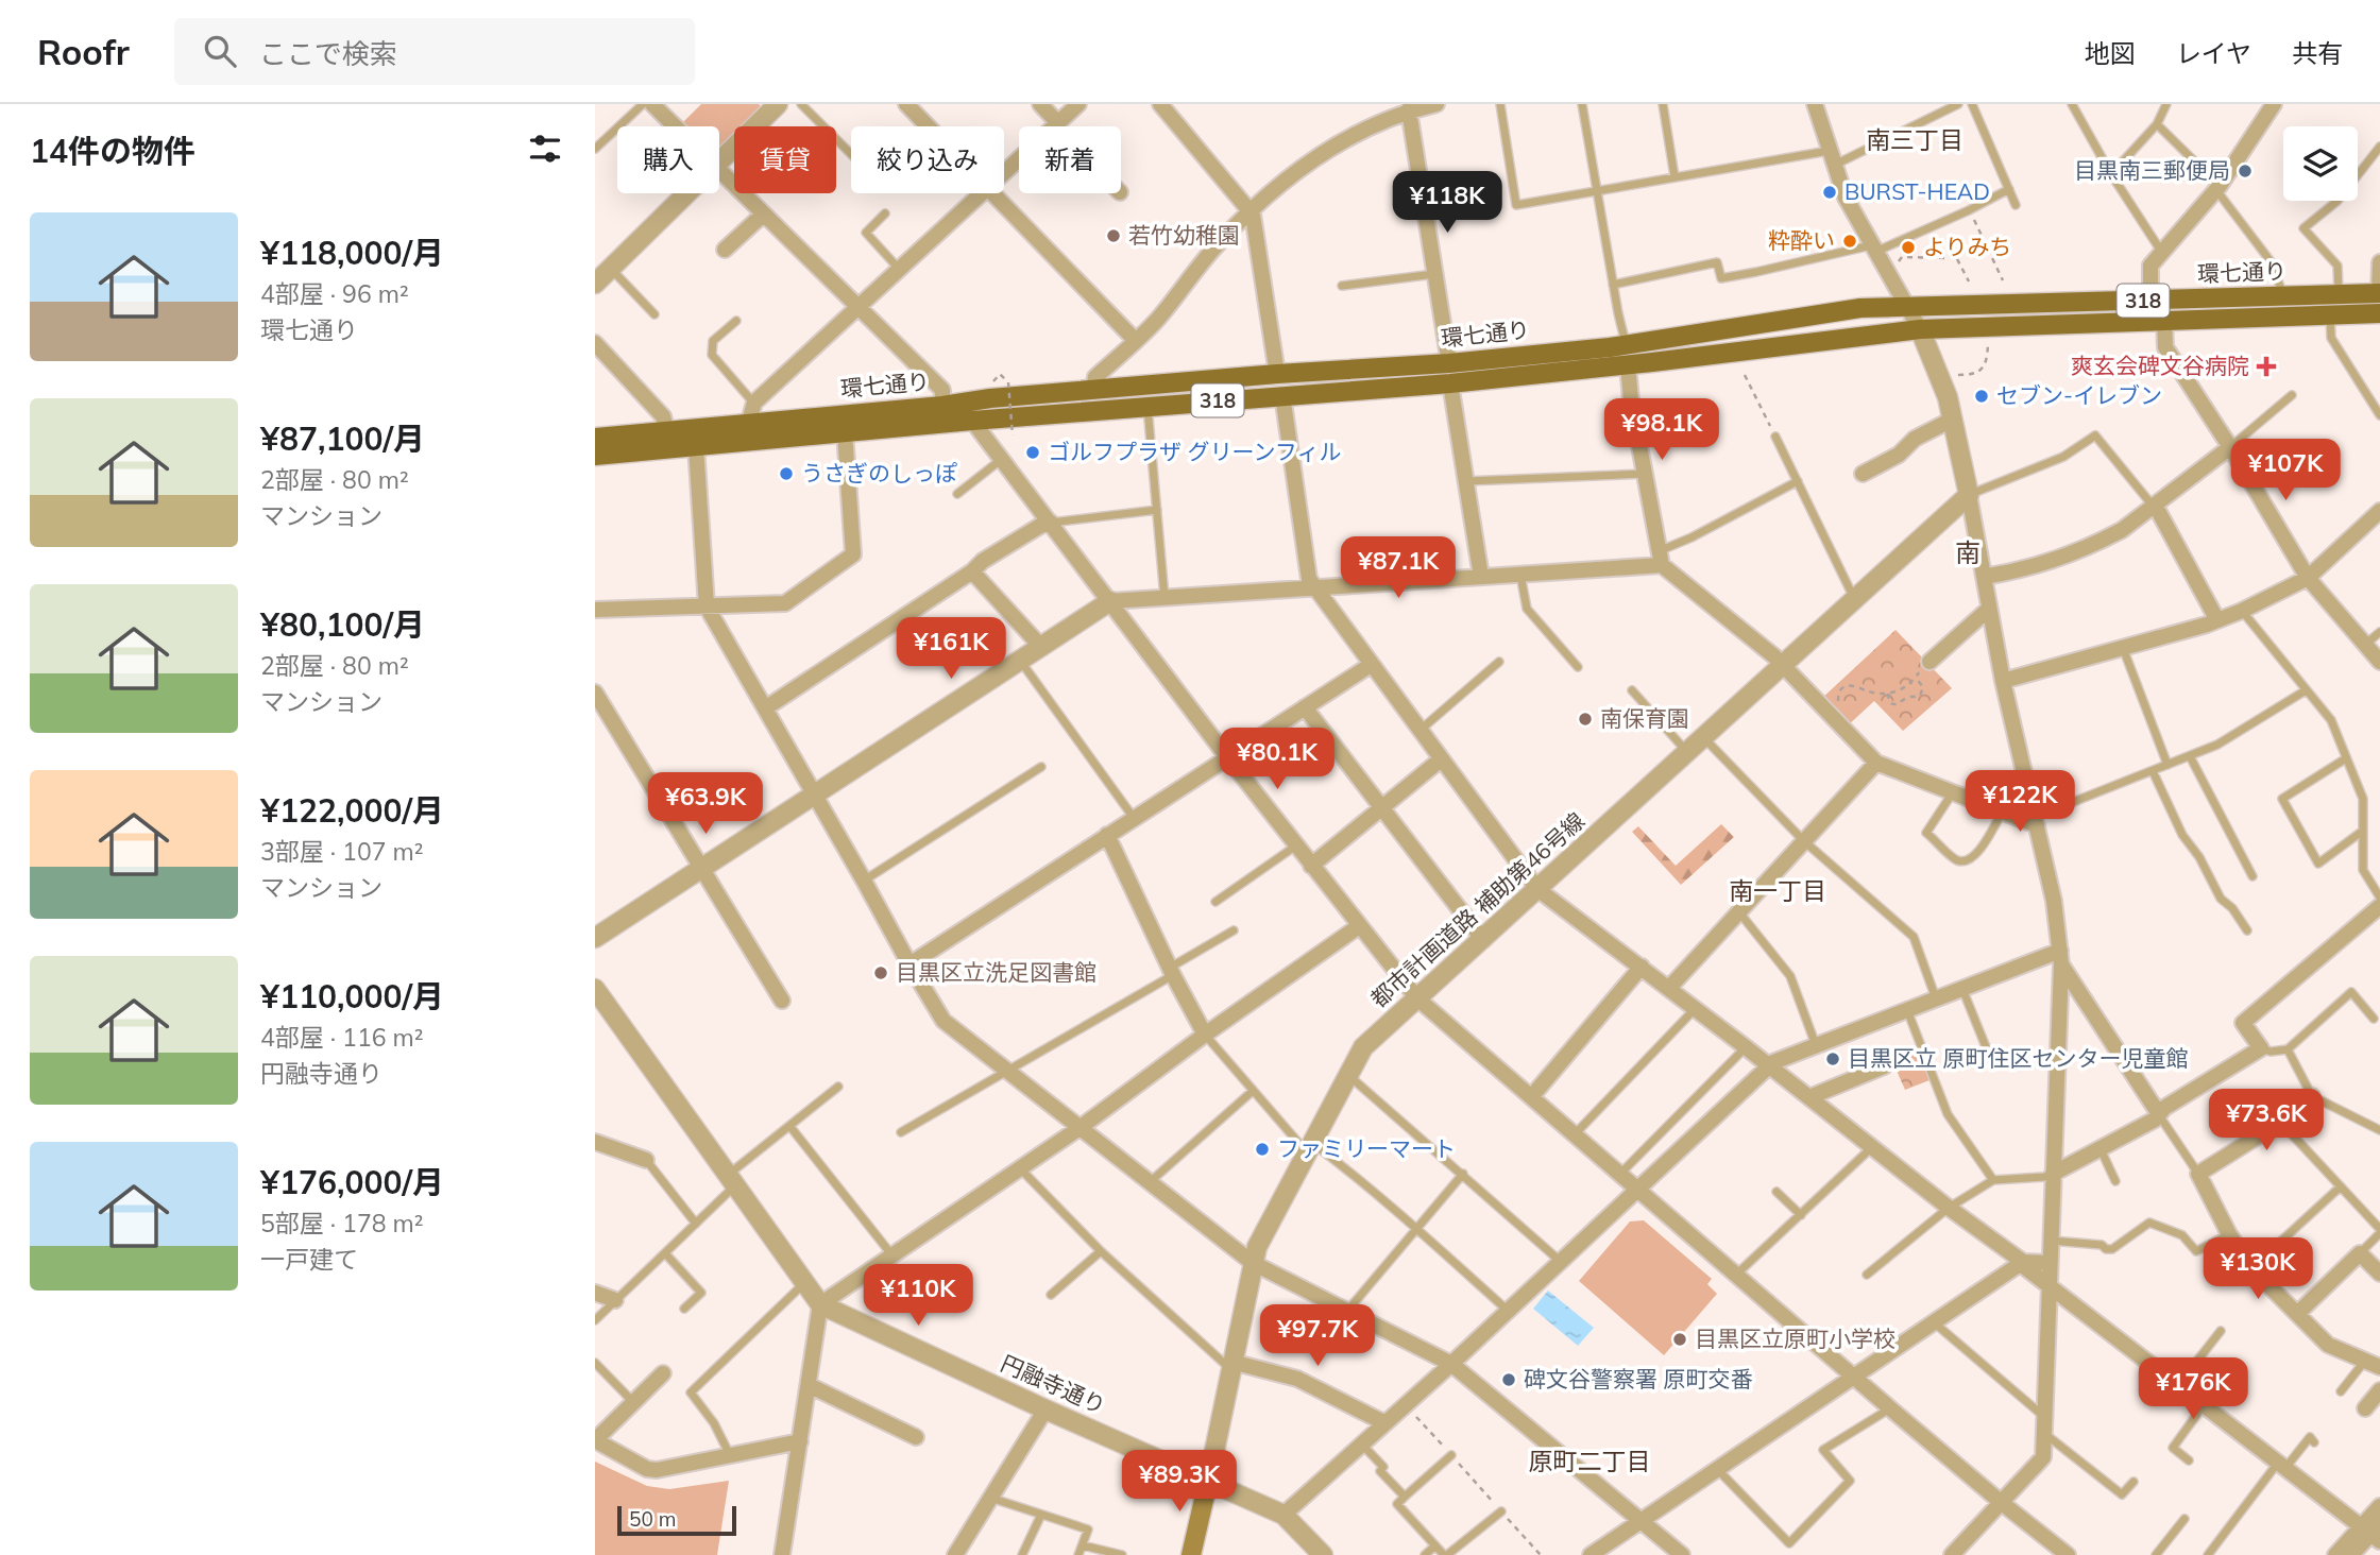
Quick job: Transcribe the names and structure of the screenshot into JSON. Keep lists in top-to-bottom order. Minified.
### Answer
{"streets":{"main road":["環七通り","318"],"street":["都市計画道路 補助第46号線","円融寺通り"]},"crossings":[["都市計画道路 補助第46号線","円融寺通り"]],"districts":["南三丁目","南","南一丁目","原町二丁目"],"places":{"other":["目黒南三郵便局","BURST-HEAD","若竹幼稚園","粋酔い","よりみち","セブン-イレブン","ゴルフプラザ グリーンフィル","うさぎのしっぽ","南保育園","目黒区立洗足図書館","目黒区立 原町住区センター児童館","ファミリーマート","目黒区立原町小学校","碑文谷警察署 原町交番"],"health":["爽玄会碑文谷病院"]},"scale_bar":"50 m","page":{"header":"Roofr","search":"ここで検索","nav":["地図","レイヤ","共有"],"heading":"14件の物件","chip":["購入","賃貸","絞り込み","新着"],"price":["¥118K","¥98.1K","¥107K","¥87.1K","¥161K","¥80.1K","¥122K","¥63.9K","¥73.6K","¥130K","¥110K","¥97.7K","¥176K","¥89.3K"],"list":[{"name":"¥118,000/月","note":"4部屋 · 96 m² · 環七通り"},{"name":"¥87,100/月","note":"2部屋 · 80 m² · マンション"},{"name":"¥80,100/月","note":"2部屋 · 80 m² · マンション"},{"name":"¥122,000/月","note":"3部屋 · 107 m² · マンション"},{"name":"¥110,000/月","note":"4部屋 · 116 m² · 円融寺通り"},{"name":"¥176,000/月","note":"5部屋 · 178 m² · 一戸建て"}],"scale":"50 m"}}
